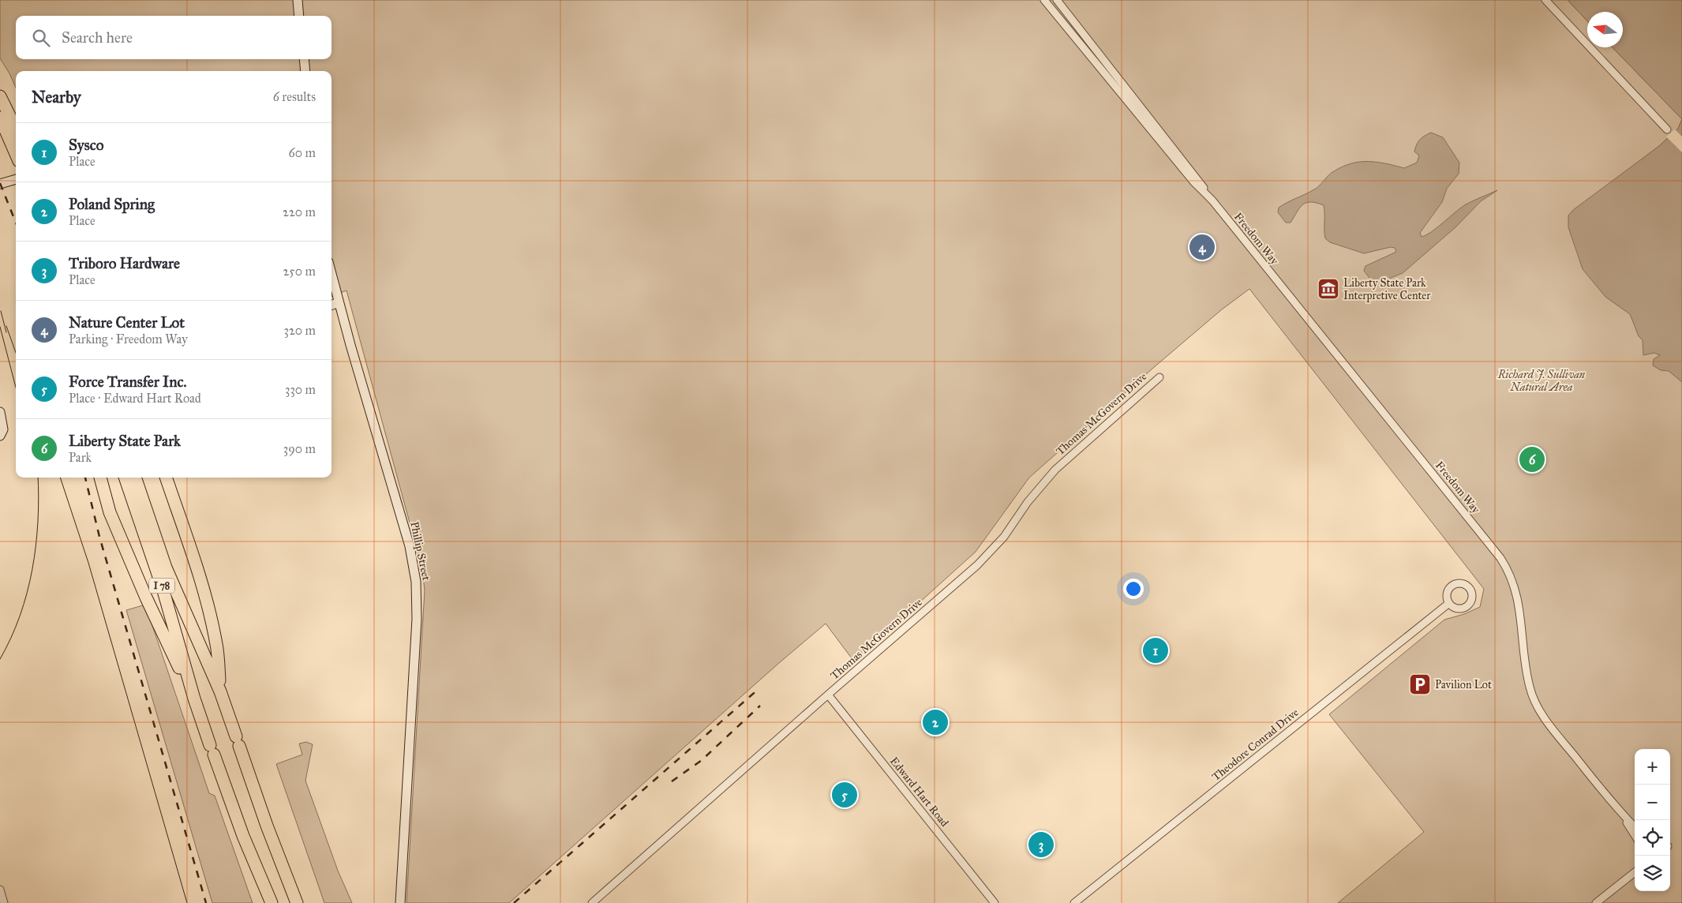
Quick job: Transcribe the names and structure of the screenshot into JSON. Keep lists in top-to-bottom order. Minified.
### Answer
{"streets":{"highway":["I 78"],"street":["Freedom Way","Thomas McGovern Drive","Phillip Street","Theodore Conrad Drive","Edward Hart Road"]},"crossings":[["Thomas McGovern Drive","Edward Hart Road"]],"parks":["Richard J. Sullivan Natural Area"],"places":{"museum":["Liberty State Park Interpretive Center"],"parking":["Pavilion Lot"]},"north":"left","page":{"search":"Search here","heading":["Nearby","6 results"],"list":[{"mark":"1","name":"Sysco","note":"Place","value":"60 m"},{"mark":"2","name":"Poland Spring","note":"Place","value":"220 m"},{"mark":"3","name":"Triboro Hardware","note":"Place","value":"250 m"},{"mark":"4","name":"Nature Center Lot","note":"Parking · Freedom Way","value":"320 m"},{"mark":"5","name":"Force Transfer Inc.","note":"Place · Edward Hart Road","value":"330 m"},{"mark":"6","name":"Liberty State Park","note":"Park","value":"390 m"}],"pins":["4","6","1","2","5","3"],"map_buttons":["+","−"]}}
